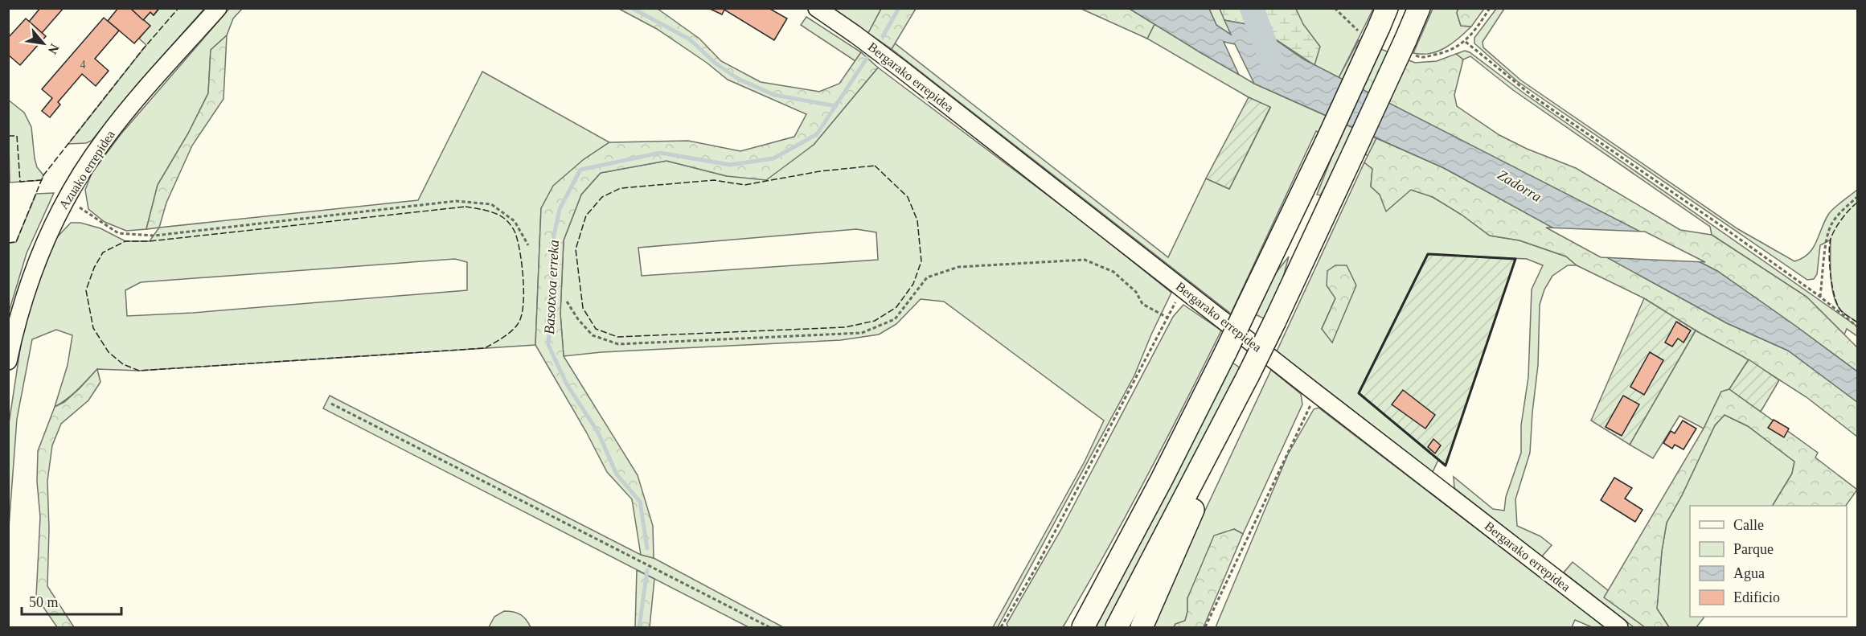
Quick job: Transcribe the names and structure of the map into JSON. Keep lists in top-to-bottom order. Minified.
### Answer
{"streets":{"street":["Bergarako errepidea","Azuako errepidea"]},"water":["Zadorra","Basotxoa erreka"],"house_numbers":["4"],"legend":["Calle","Parque","Agua","Edificio"],"scale_bar":"50 m","north":"bottom right"}
